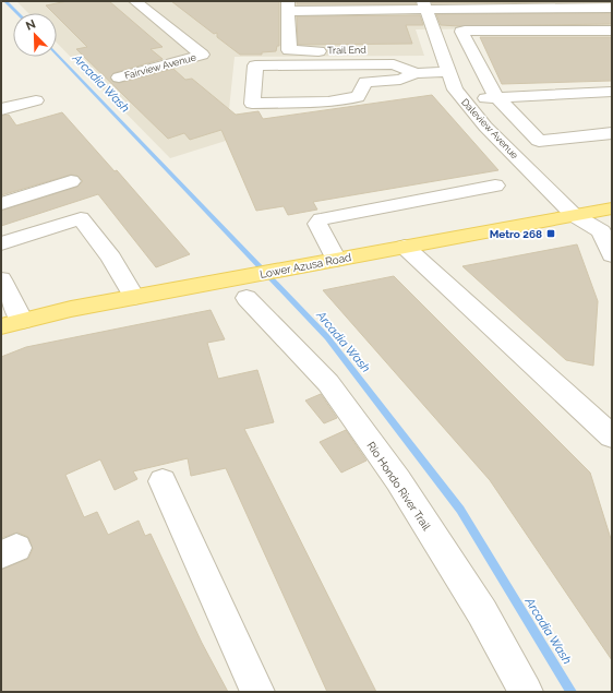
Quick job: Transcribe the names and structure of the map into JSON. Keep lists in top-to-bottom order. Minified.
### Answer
{"streets":{"main road":["Lower Azusa Road"],"street":["Trail End","Fairview Avenue","Daleview Avenue","Rio Hondo River Trail"]},"crossings":[["Daleview Avenue","Lower Azusa Road"],["Lower Azusa Road","Rio Hondo River Trail"]],"water":["Arcadia Wash"],"places":{"transit":["Metro 268"]},"north":"top left"}
